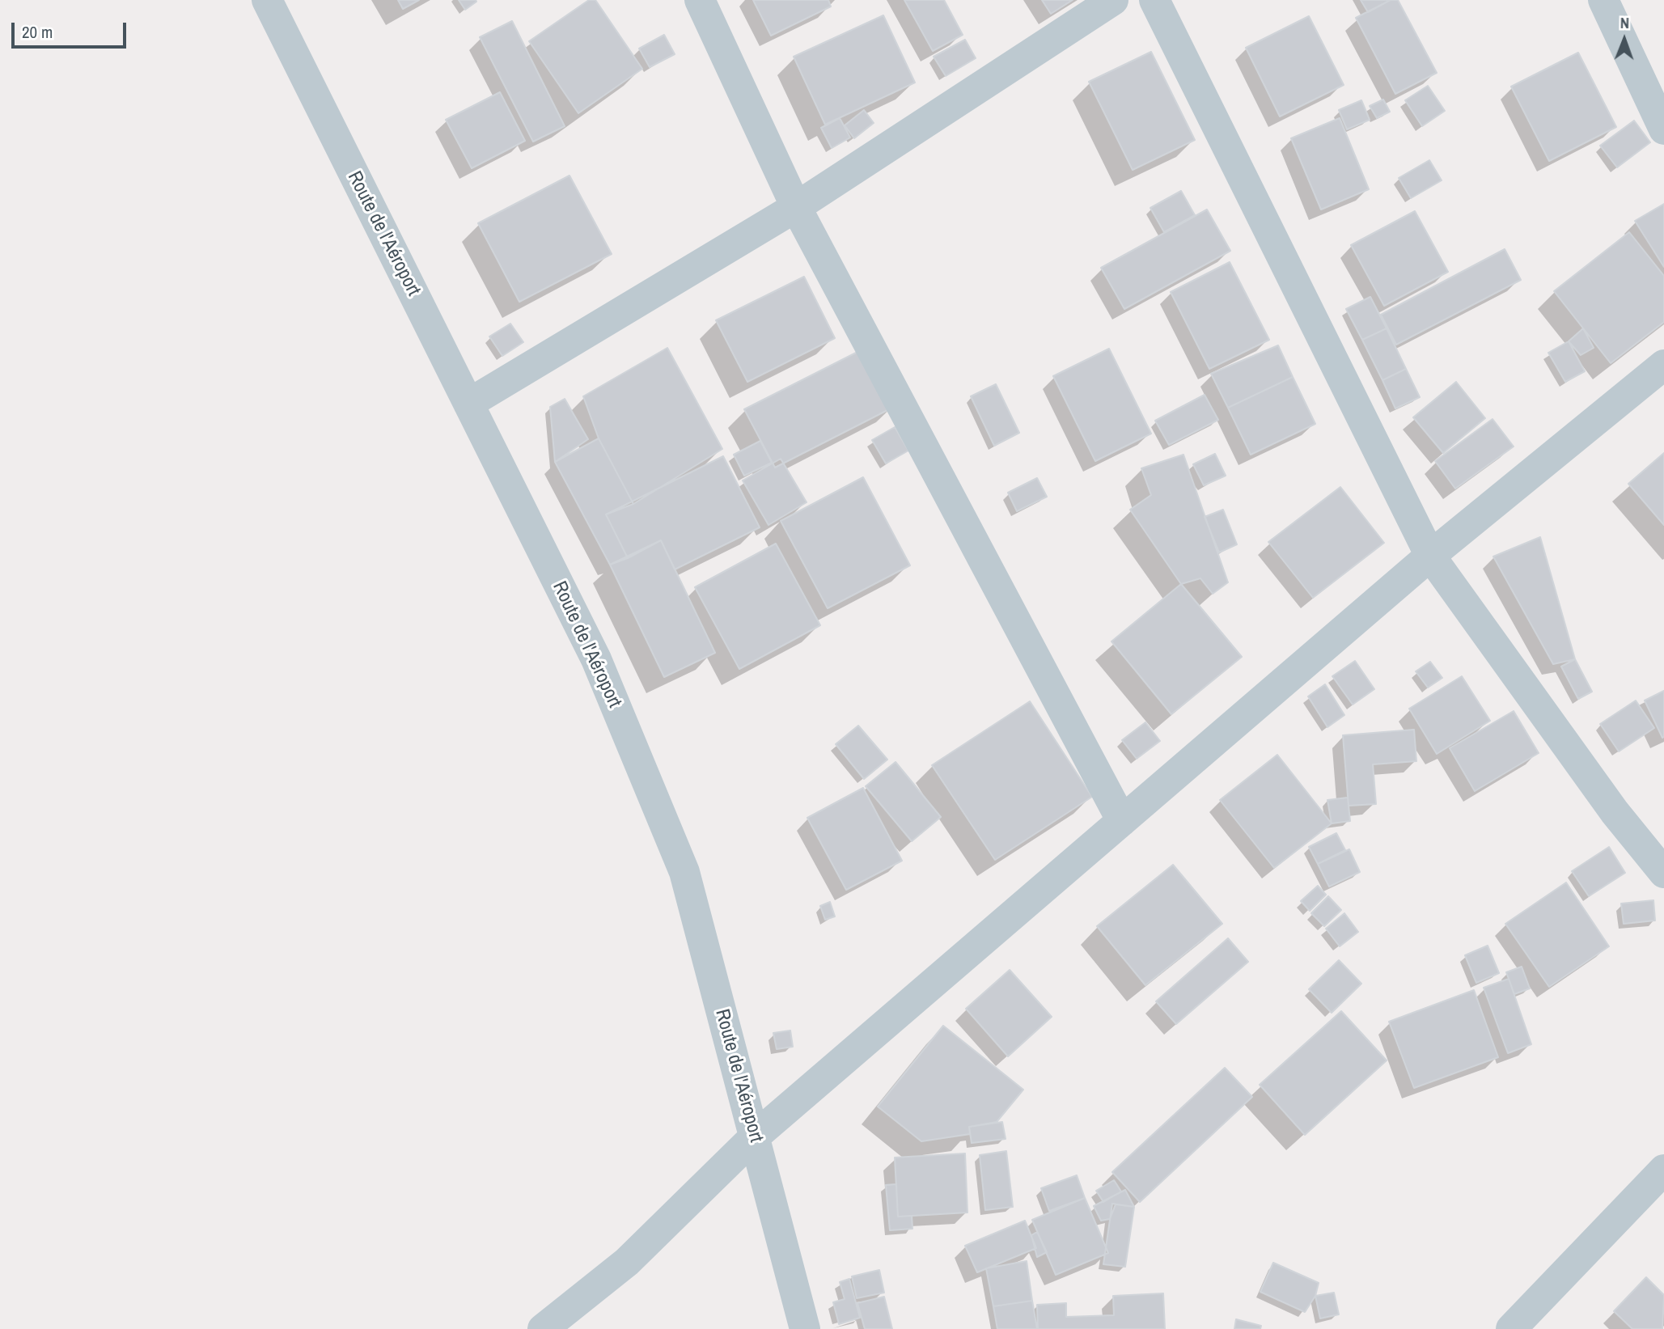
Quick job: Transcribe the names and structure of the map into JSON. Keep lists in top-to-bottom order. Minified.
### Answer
{"streets":{"street":["Route de l'Aéroport"]},"scale_bar":"20 m","north":"top"}
